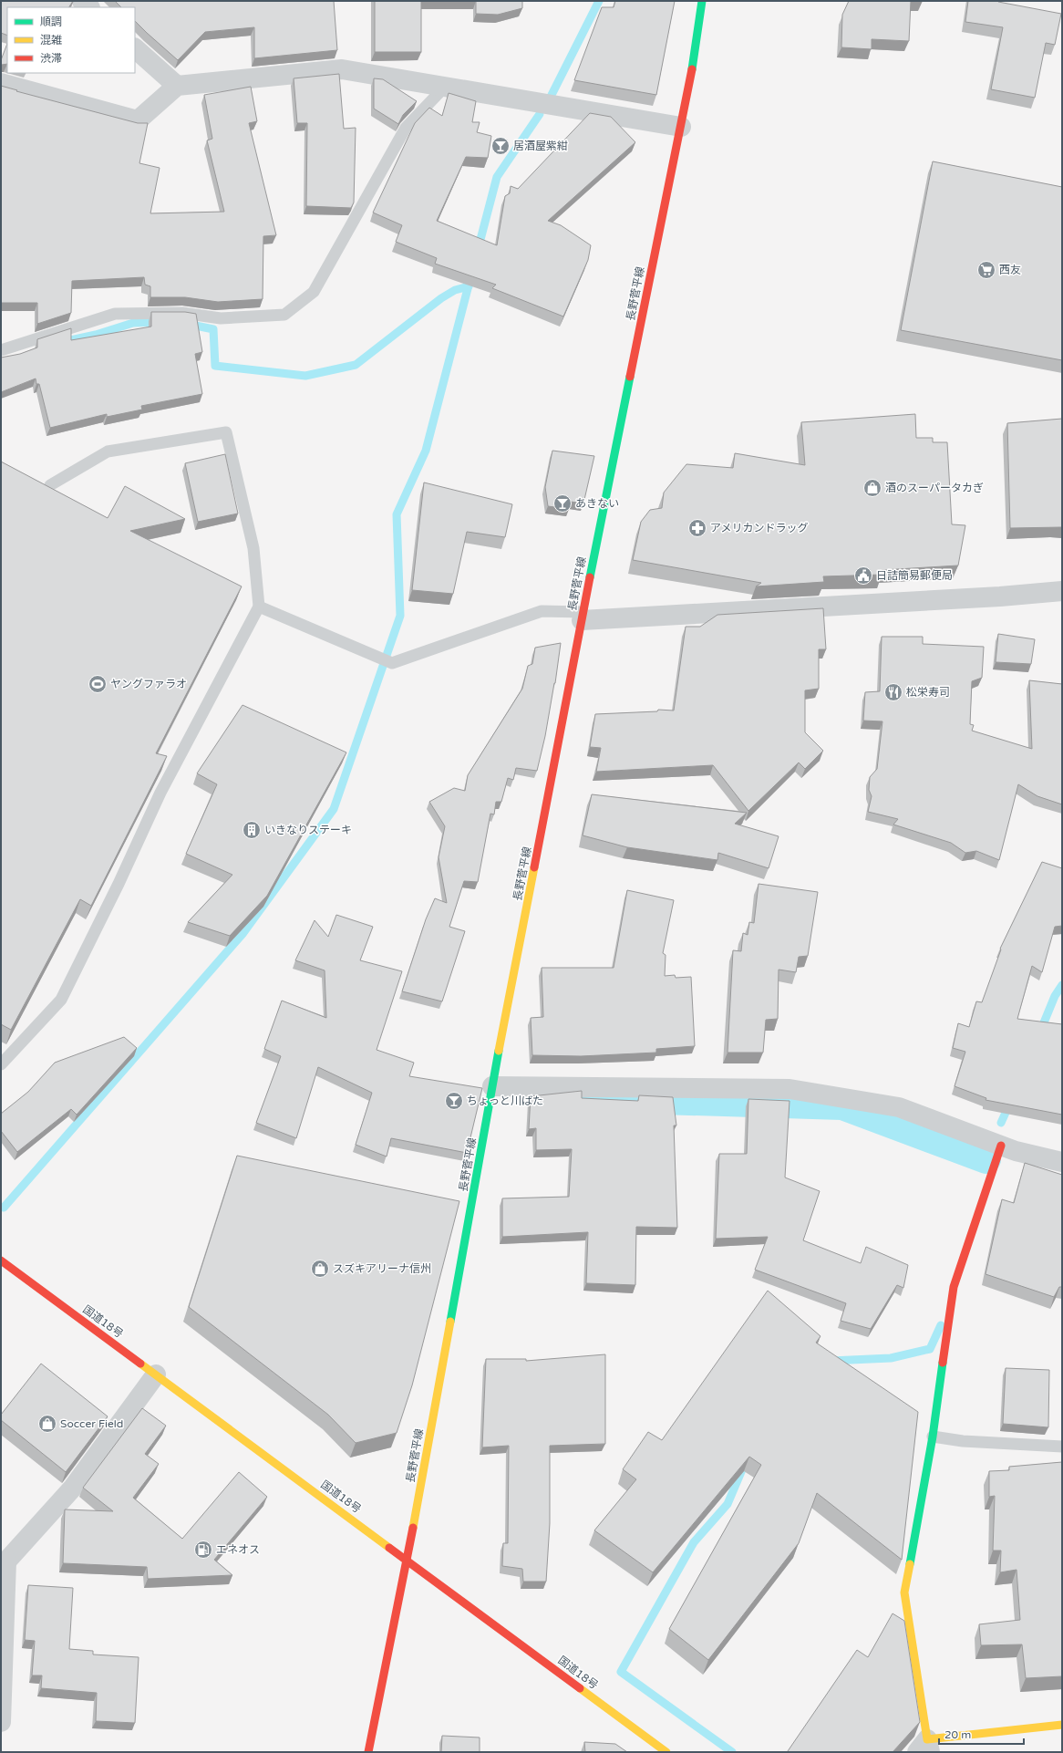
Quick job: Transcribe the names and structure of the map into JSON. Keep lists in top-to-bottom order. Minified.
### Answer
{"streets":{"main road":["長野菅平線","国道18号"]},"crossings":[["長野菅平線","国道18号"]],"places":{"bar":["居酒屋紫紺","あきない","ちょっと川ばた"],"supermarket":["西友"],"shop":["酒のスーパータカぎ","スズキアリーナ信州","Soccer Field"],"pharmacy":["アメリカンドラッグ"],"public building":["日詰簡易郵便局"],"sports":["ヤングファラオ"],"restaurant":["松栄寿司"],"building":["いきなりステーキ"],"fuel station":["エネオス"]},"legend":["順調","混雑","渋滞"],"scale_bar":"20 m"}
